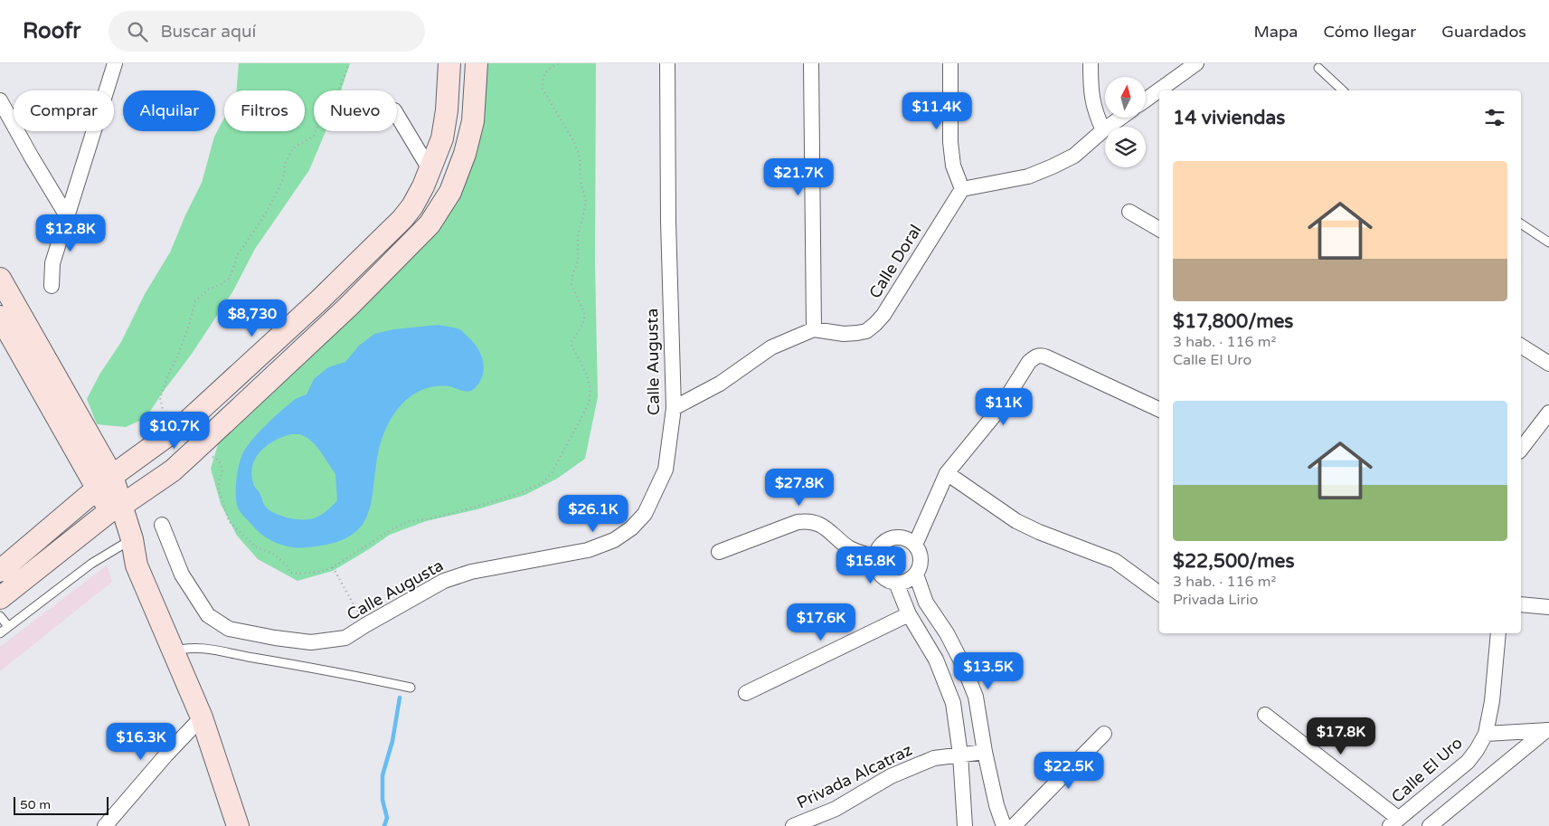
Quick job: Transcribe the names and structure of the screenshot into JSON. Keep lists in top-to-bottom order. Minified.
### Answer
{"streets":{"street":["Calle Doral","Calle Augusta","Calle El Uro","Privada Alcatraz"]},"scale_bar":"50 m","north":"top","page":{"header":"Roofr","search":"Buscar aquí","nav":["Mapa","Cómo llegar","Guardados"],"chip":["Comprar","Alquilar","Filtros","Nuevo"],"heading":"14 viviendas","price":["$11.4K","$21.7K","$12.8K","$8,730","$11K","$10.7K","$27.8K","$26.1K","$15.8K","$17.6K","$13.5K","$17.8K","$16.3K","$22.5K"],"list":[{"name":"$17,800/mes","note":"3 hab. · 116 m² · Calle El Uro"},{"name":"$22,500/mes","note":"3 hab. · 116 m² · Privada Lirio"}],"scale":"50 m"}}
